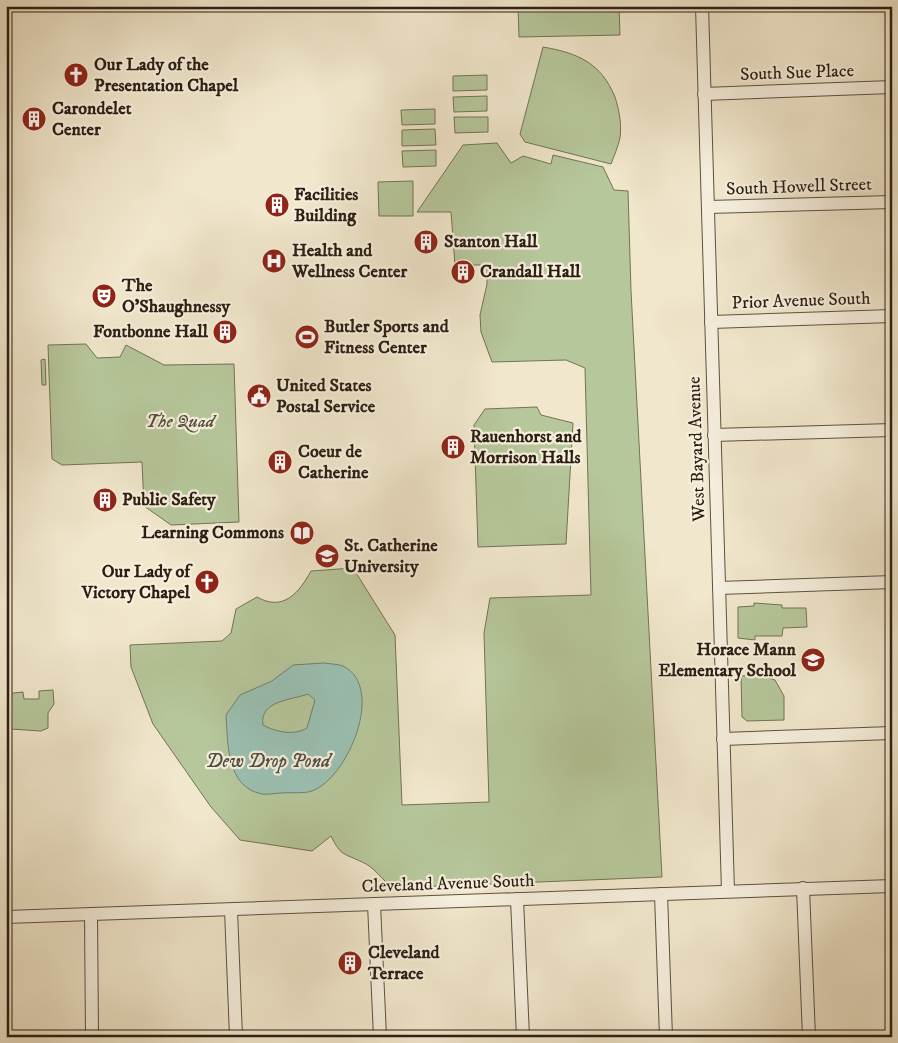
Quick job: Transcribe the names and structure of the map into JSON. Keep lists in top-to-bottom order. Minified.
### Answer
{"streets":{"street":["South Sue Place","South Howell Street","Prior Avenue South","West Bayard Avenue","Cleveland Avenue South"]},"crossings":[["South Sue Place","West Bayard Avenue"],["South Howell Street","West Bayard Avenue"],["Prior Avenue South","West Bayard Avenue"],["West Bayard Avenue","Cleveland Avenue South"]],"water":["Dew Drop Pond"],"parks":["The Quad"],"places":{"church":["Our Lady of the Presentation Chapel","Our Lady of Victory Chapel"],"building":["Carondelet Center","Facilities Building","Stanton Hall","Crandall Hall","Fontbonne Hall","Rauenhorst and Morrison Halls","Coeur de Catherine","Public Safety","Cleveland Terrace"],"hospital":["Health and Wellness Center"],"theatre":["The O'Shaughnessy"],"sports":["Butler Sports and Fitness Center"],"public building":["United States Postal Service"],"library":["Learning Commons"],"school or university":["St. Catherine University","Horace Mann Elementary School"]}}
